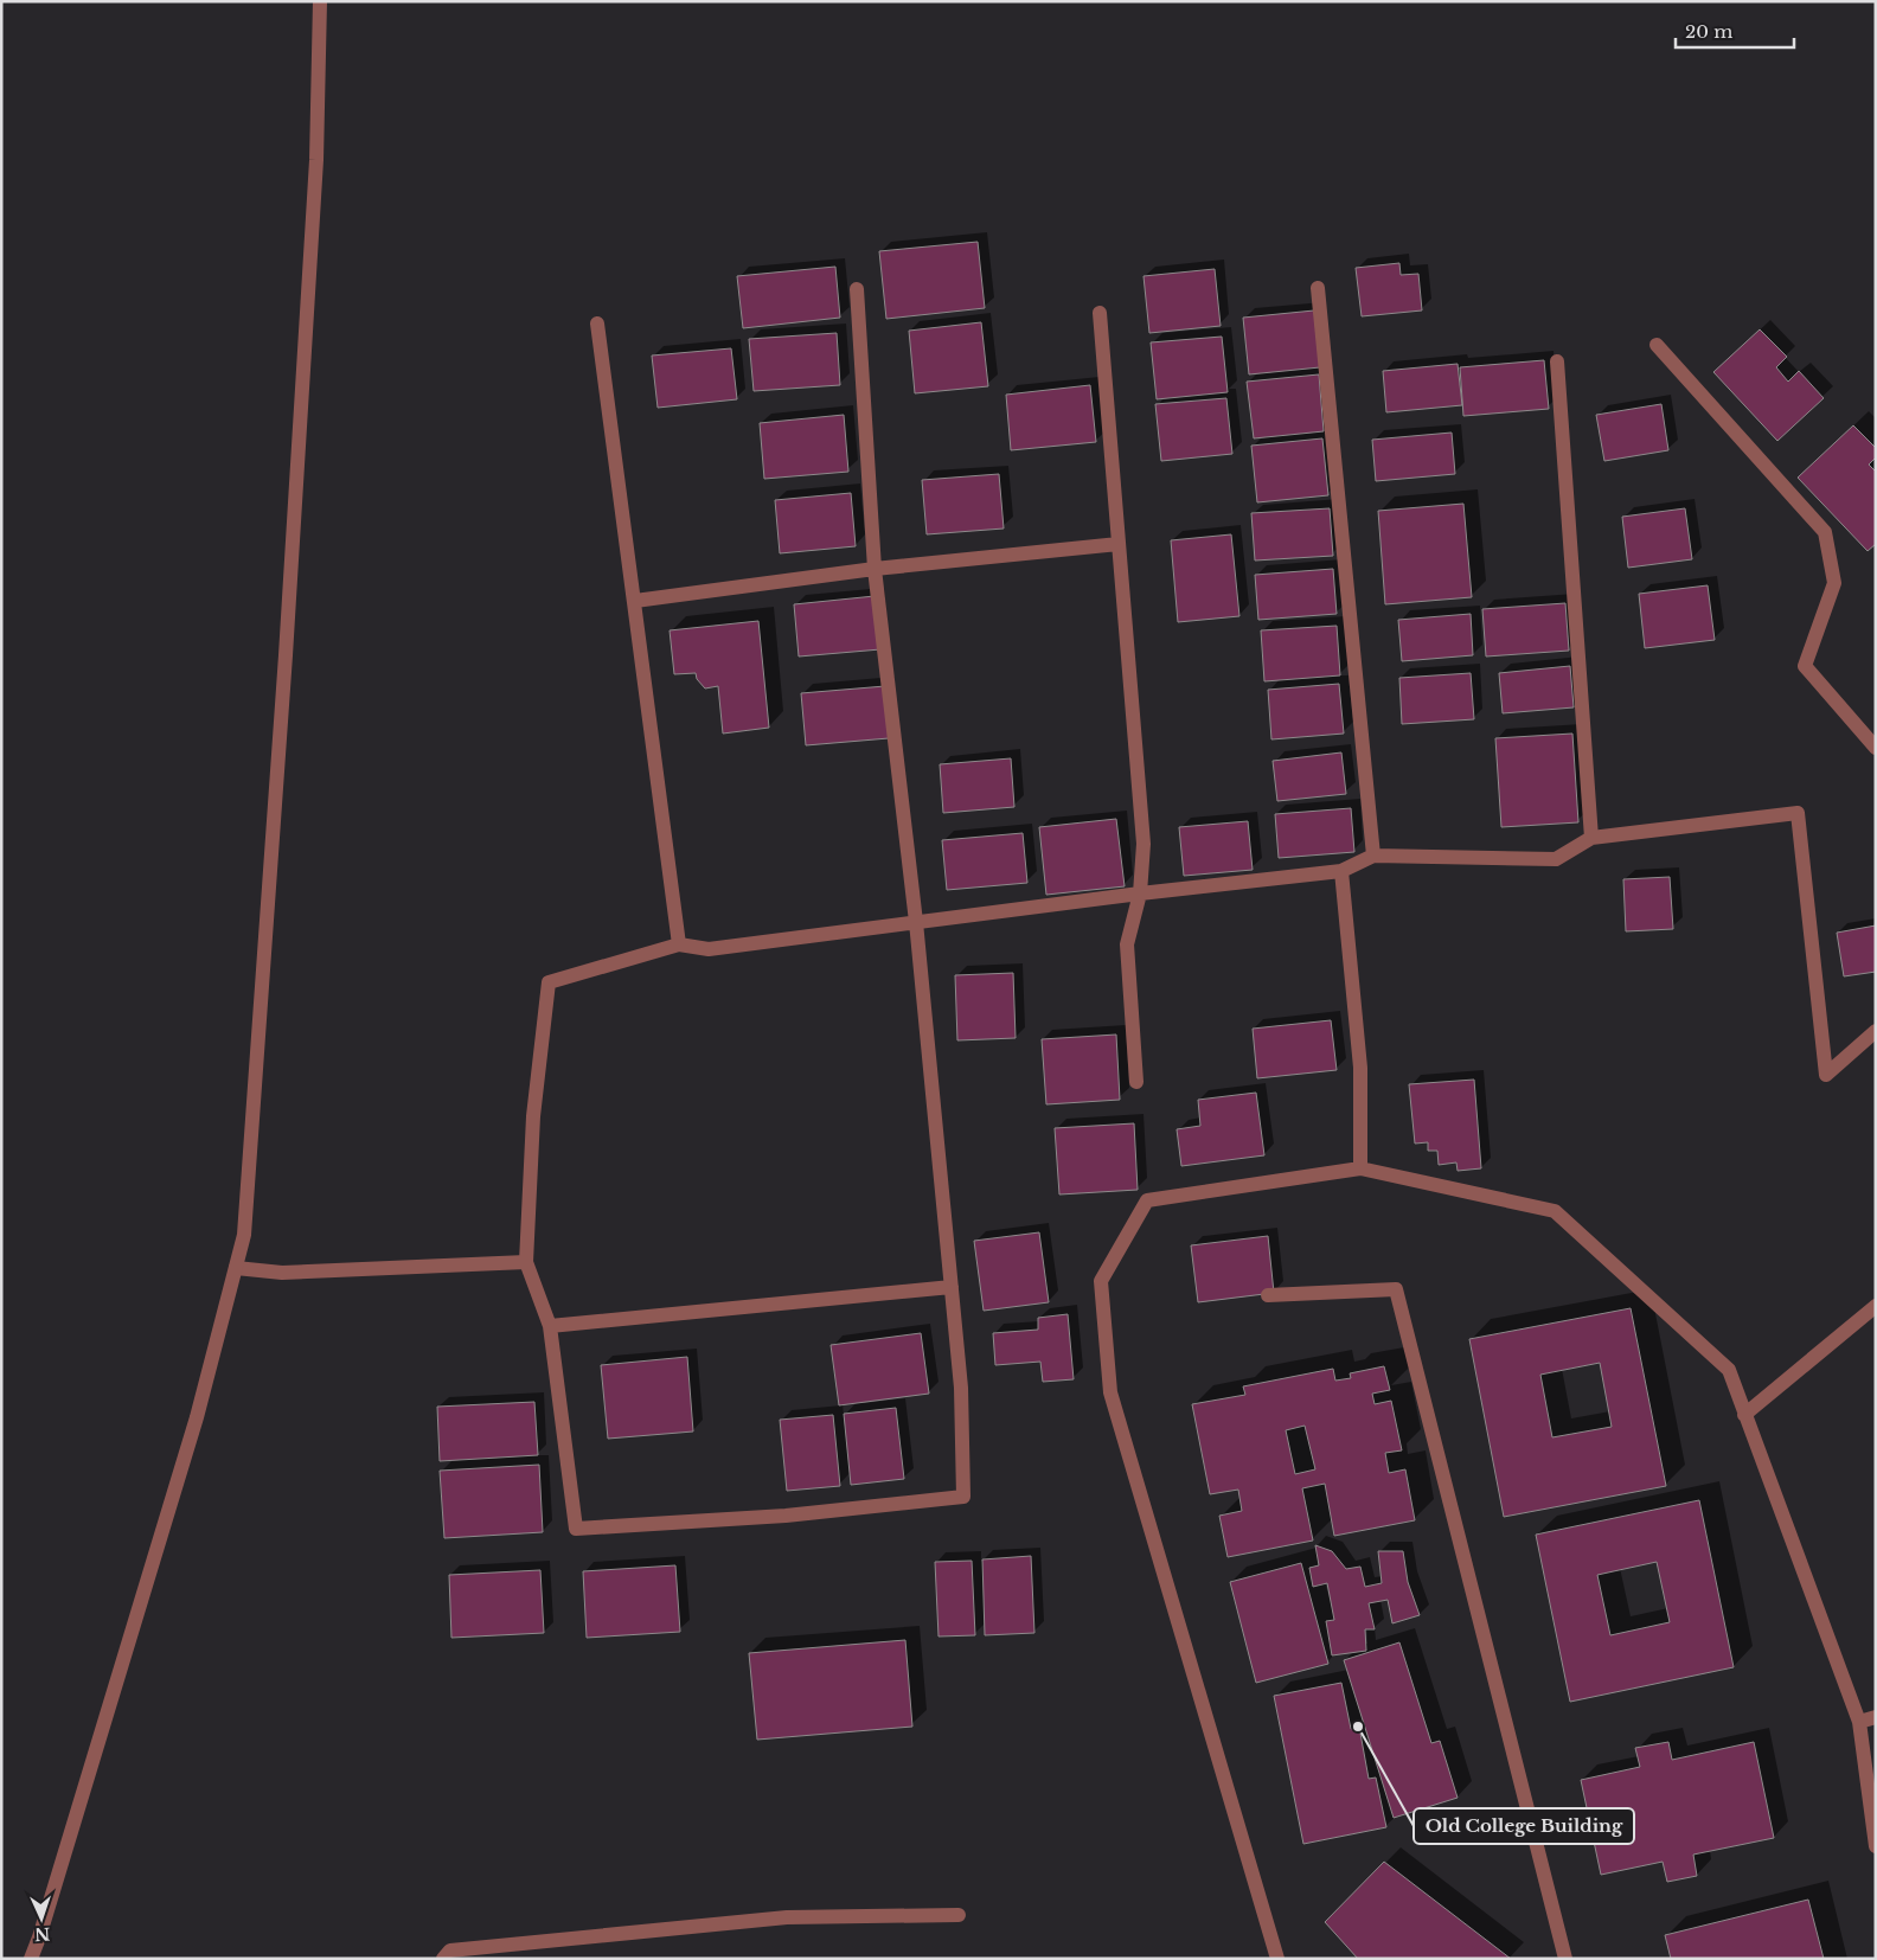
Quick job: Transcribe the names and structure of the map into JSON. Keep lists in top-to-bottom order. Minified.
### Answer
{"places":["Old College Building"],"scale_bar":"20 m","north":"bottom"}
